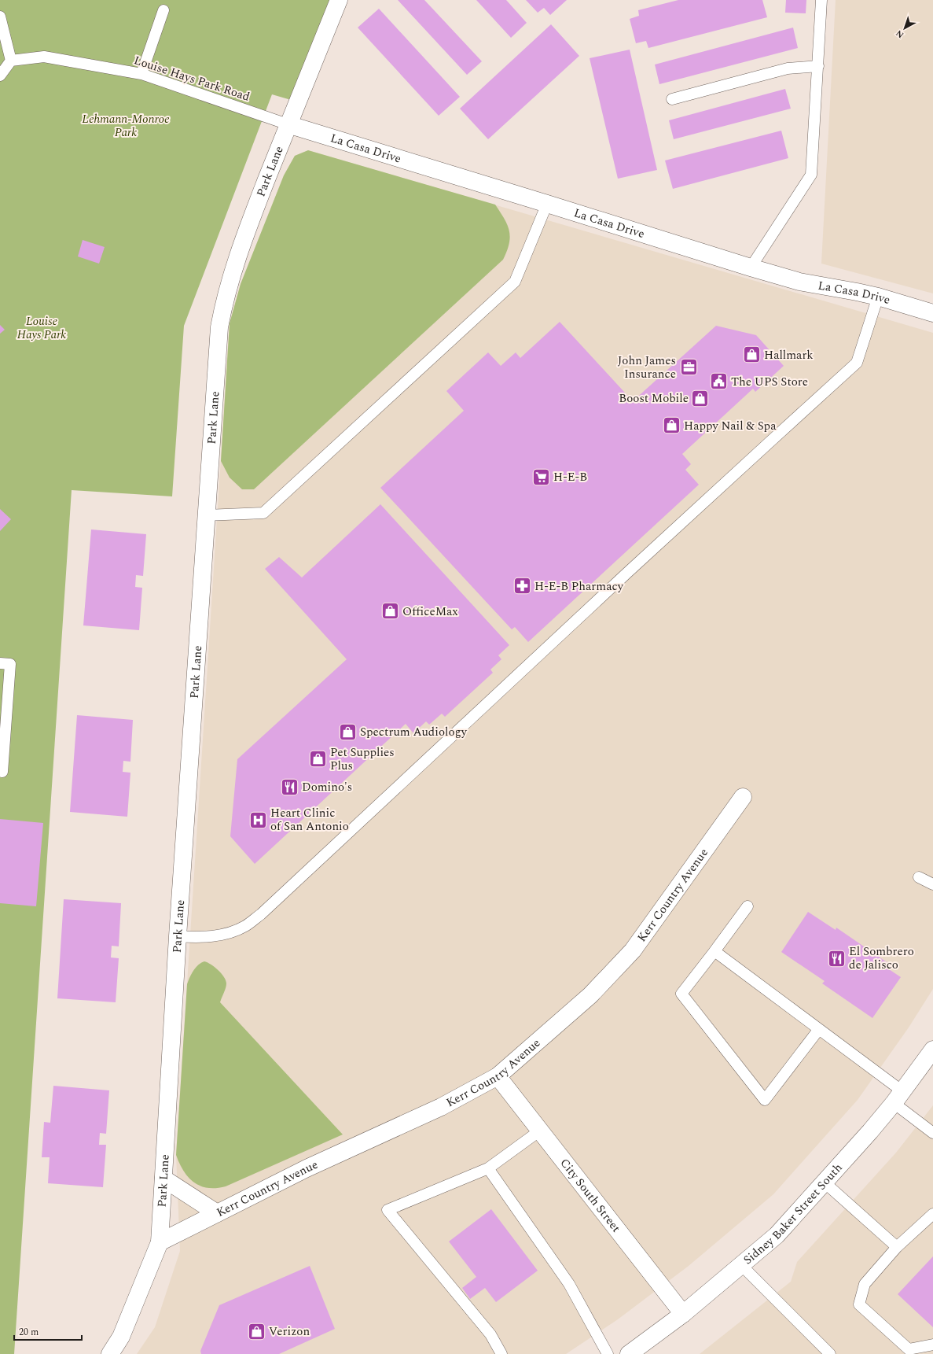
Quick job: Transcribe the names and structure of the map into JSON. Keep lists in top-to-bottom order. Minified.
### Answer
{"streets":{"street":["La Casa Drive","Park Lane","Kerr Country Avenue","City South Street","Sidney Baker Street South"],"lane":["Louise Hays Park Road"]},"crossings":[["Louise Hays Park Road","La Casa Drive"],["Louise Hays Park Road","Park Lane"],["La Casa Drive","Park Lane"],["Park Lane","Kerr Country Avenue"],["Kerr Country Avenue","City South Street"],["City South Street","Sidney Baker Street South"]],"parks":["Lehmann-Monroe Park","Louise Hays Park"],"places":{"shop":["Hallmark","Boost Mobile","Happy Nail & Spa","OfficeMax","Spectrum Audiology","Pet Supplies Plus","Verizon"],"office":["John James Insurance"],"public building":["The UPS Store"],"supermarket":["H-E-B"],"pharmacy":["H-E-B Pharmacy"],"restaurant":["Domino's","El Sombrero de Jalisco"],"hospital":["Heart Clinic of San Antonio"]},"scale_bar":"20 m","north":"bottom left"}
